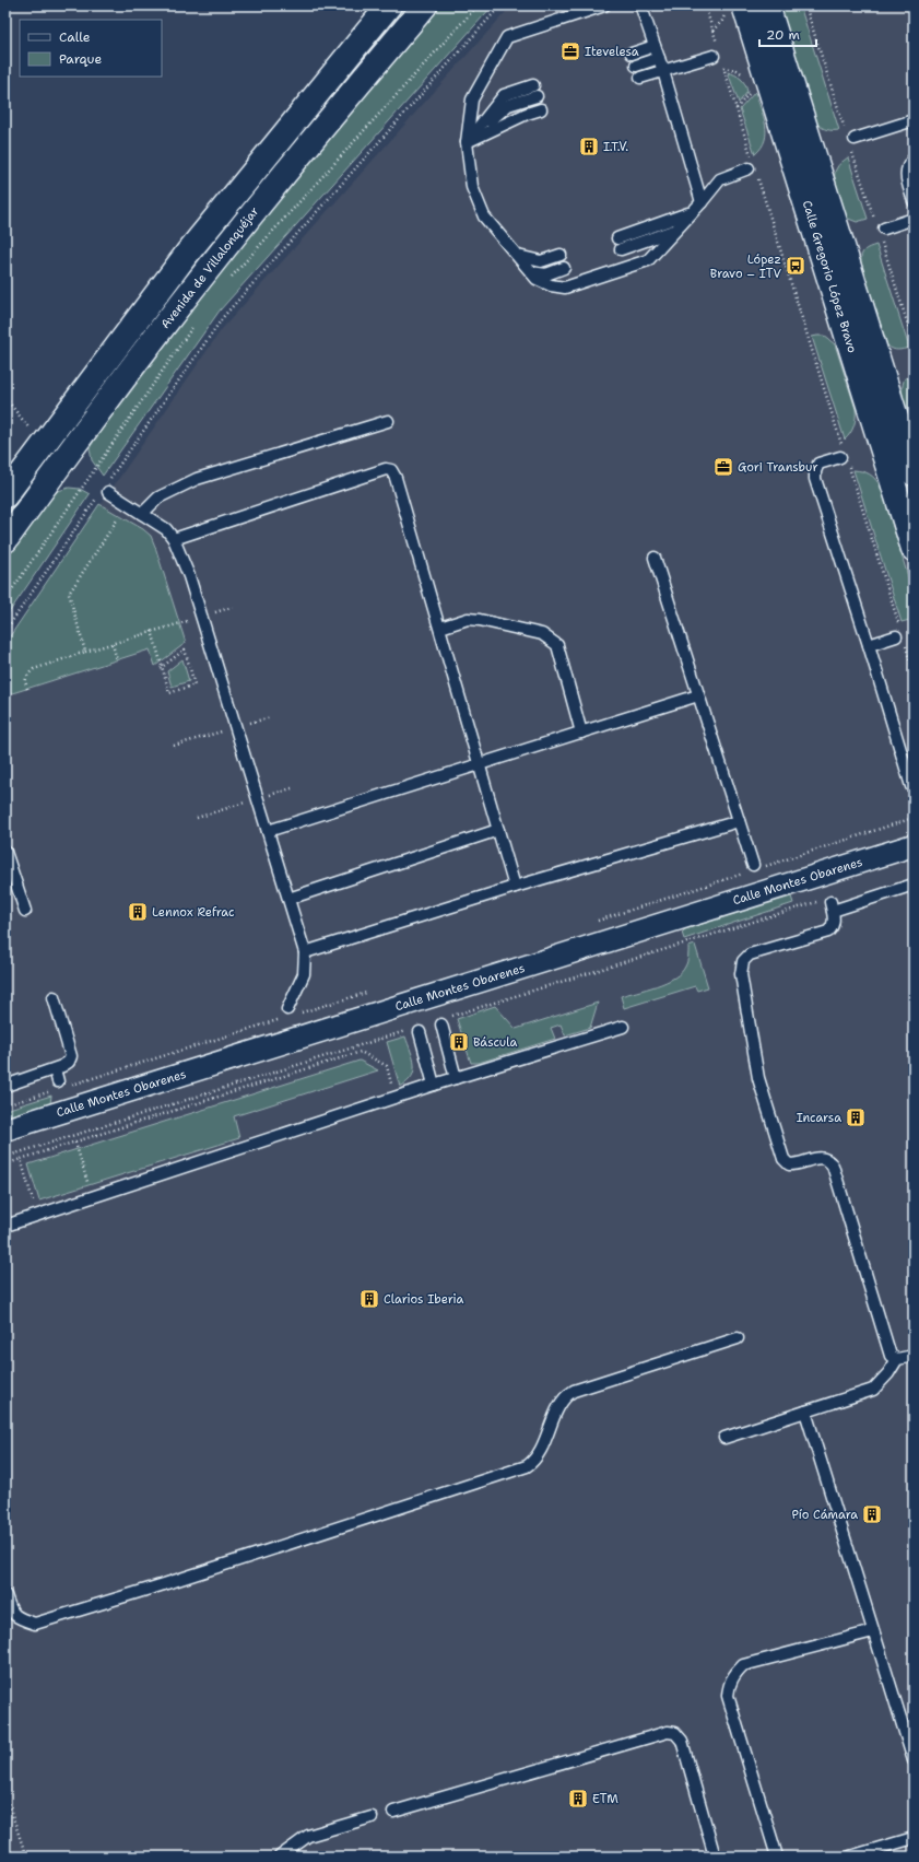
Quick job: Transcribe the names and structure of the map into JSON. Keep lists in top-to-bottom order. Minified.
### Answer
{"streets":{"street":["Avenida de Villalonquéjar","Calle Gregorio López Bravo","Calle Montes Obarenes"]},"places":{"office":["Itevelesa","Gori Transbur"],"building":["I.T.V.","Lennox Refrac","Báscula","Incarsa","Clarios Iberia","Pío Cámara","ETM"],"bus stop":["López Bravo – ITV"]},"legend":["Calle","Parque"],"scale_bar":"20 m"}
